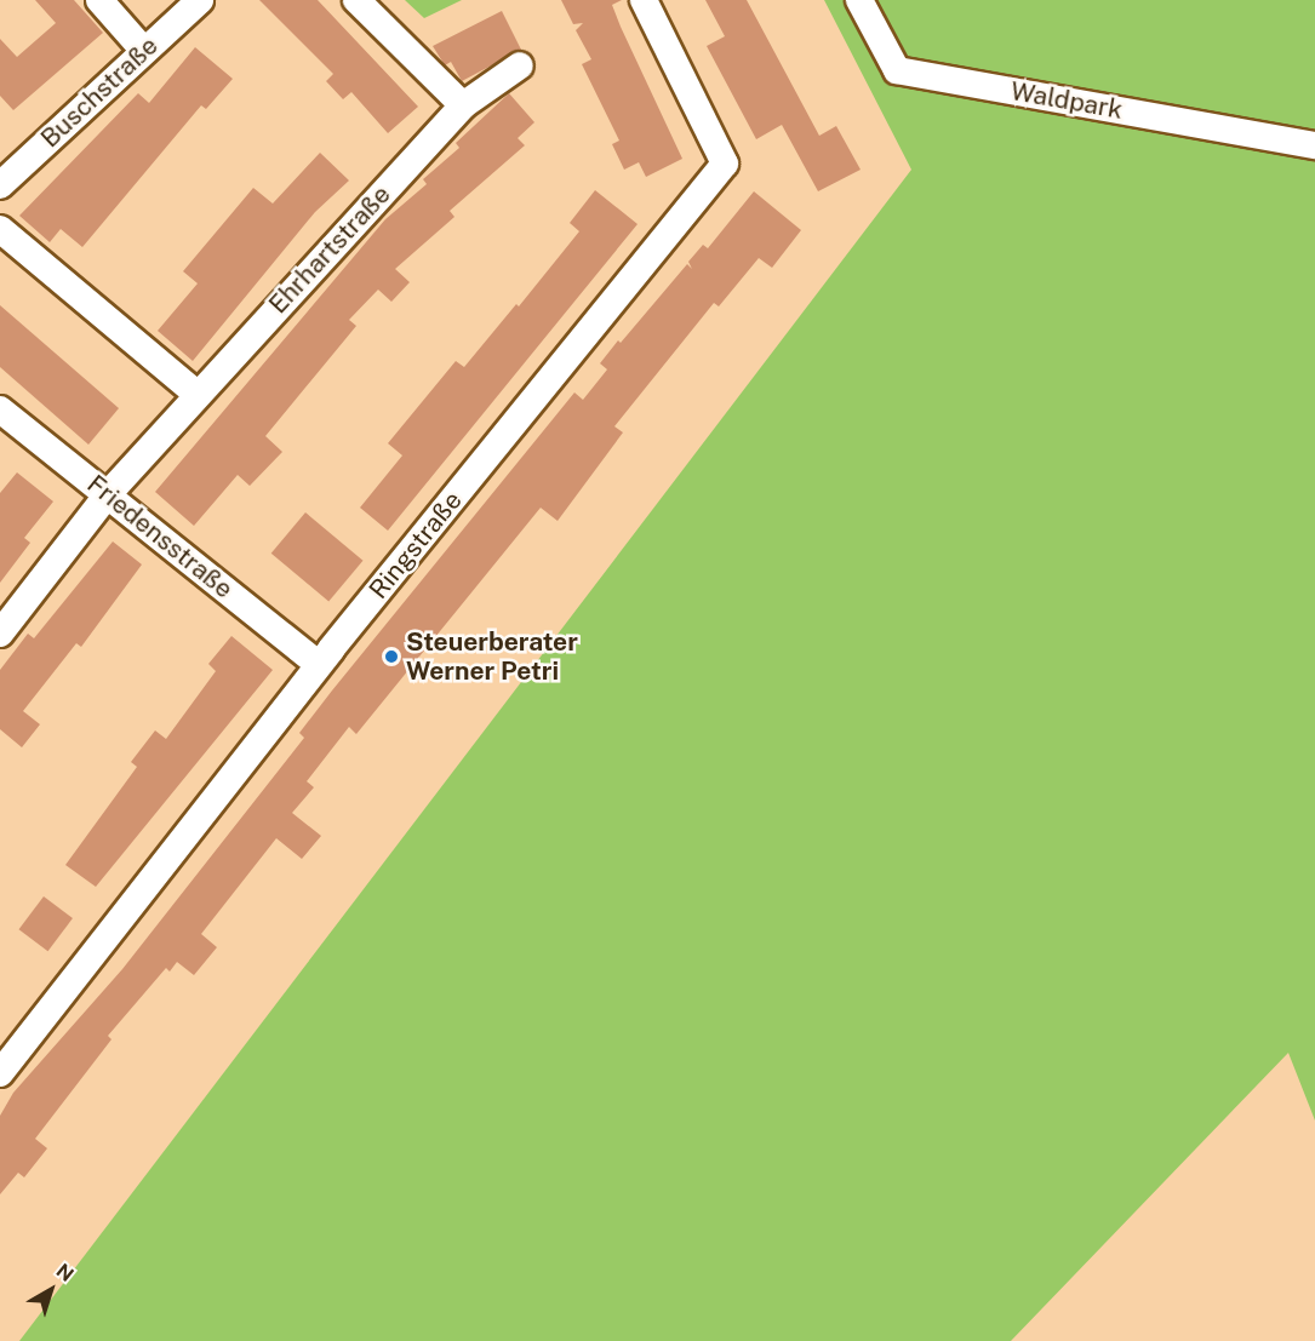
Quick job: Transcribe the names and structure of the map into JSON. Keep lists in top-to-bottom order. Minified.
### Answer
{"streets":{"street":["Buschstraße","Waldpark","Ehrhartstraße","Friedensstraße","Ringstraße"]},"crossings":[["Ehrhartstraße","Friedensstraße"],["Friedensstraße","Ringstraße"]],"places":["Steuerberater Werner Petri"],"north":"top right"}
